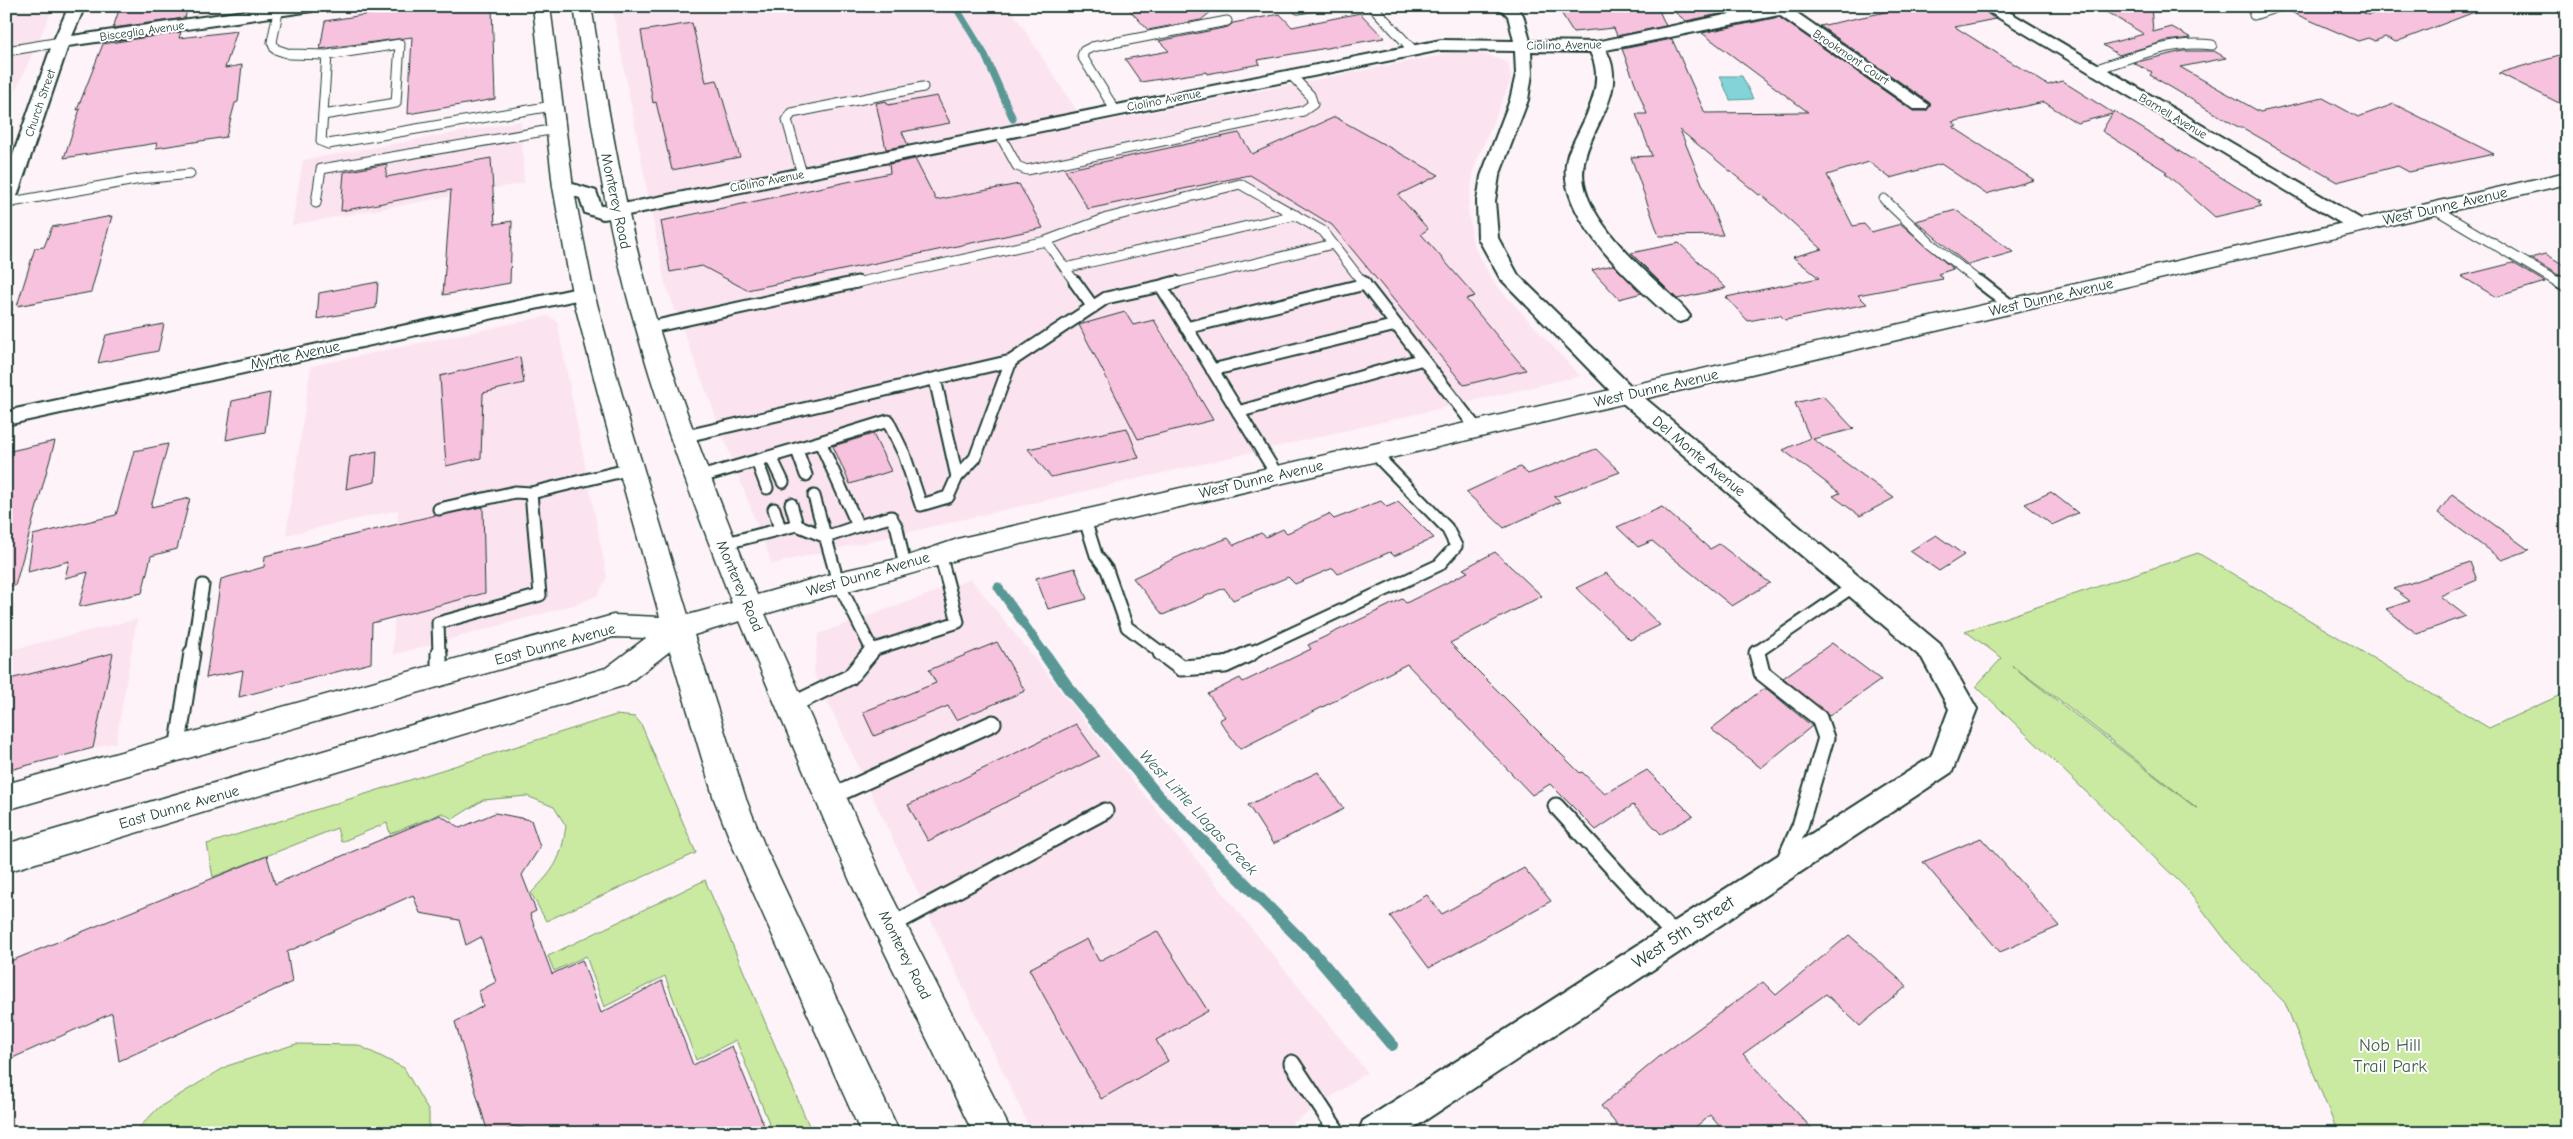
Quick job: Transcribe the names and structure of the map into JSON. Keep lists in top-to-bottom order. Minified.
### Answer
{"streets":{"main road":["Monterey Road","West Dunne Avenue","East Dunne Avenue"],"street":["Bisceglia Avenue","Ciolino Avenue","Brookmont Court","Church Street","Barnell Avenue","Myrtle Avenue","Del Monte Avenue","West 5th Street"]},"crossings":[["Bisceglia Avenue","Church Street"],["Ciolino Avenue","Brookmont Court"],["Ciolino Avenue","Monterey Road"],["Ciolino Avenue","Del Monte Avenue"],["Barnell Avenue","West Dunne Avenue"],["Monterey Road","West Dunne Avenue"],["West Dunne Avenue","Del Monte Avenue"],["West Dunne Avenue","East Dunne Avenue"],["Del Monte Avenue","West 5th Street"]],"water":["West Little Llagas Creek"],"parks":["Nob Hill Trail Park"]}
